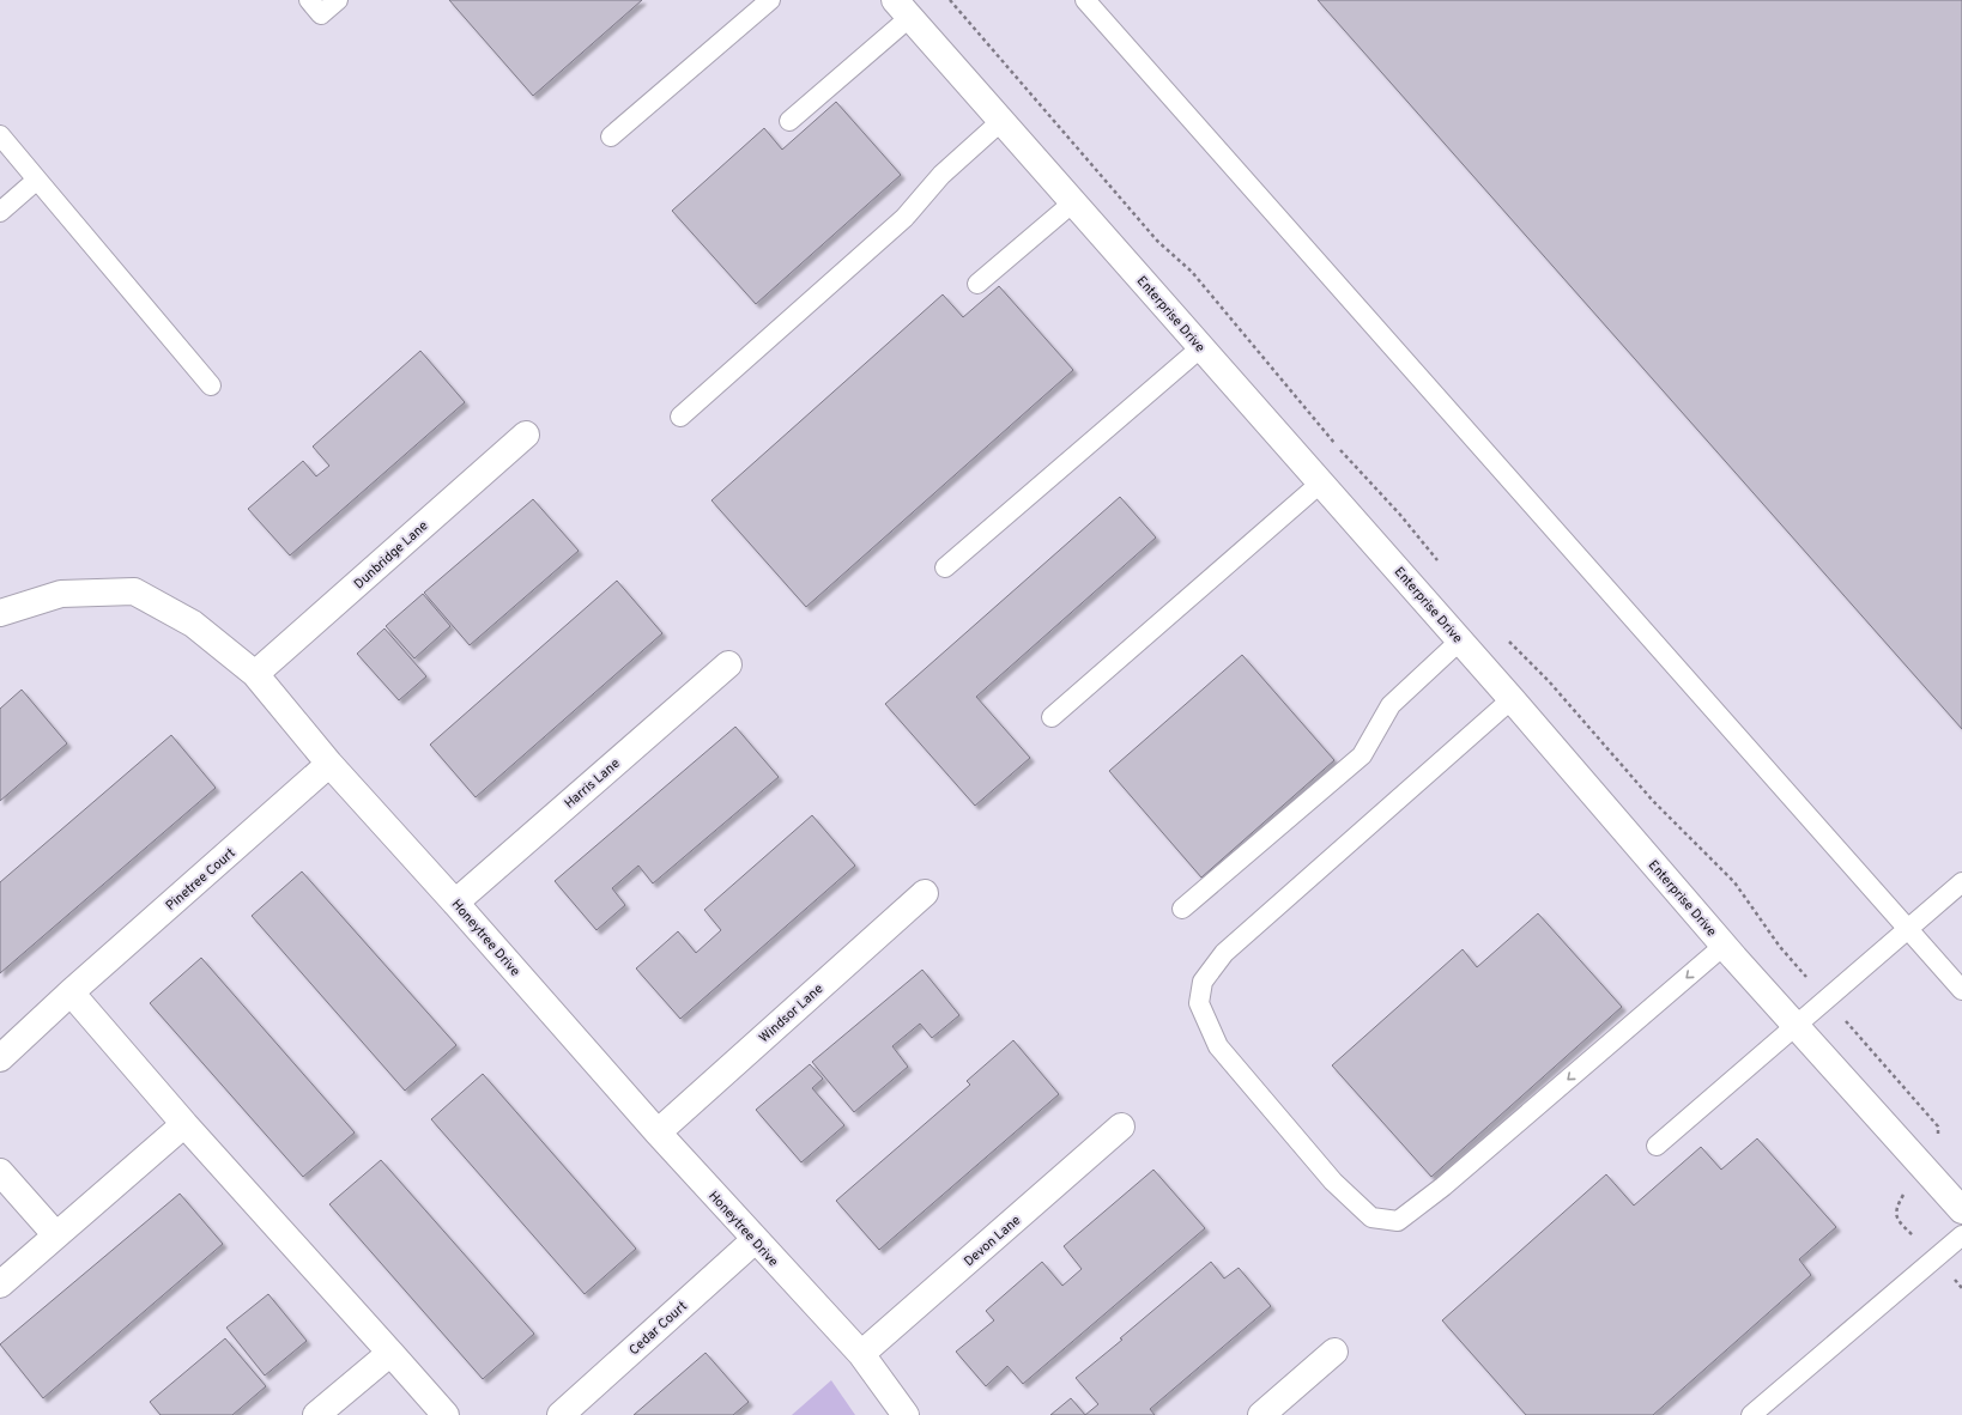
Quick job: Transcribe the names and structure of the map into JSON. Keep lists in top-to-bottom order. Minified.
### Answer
{"streets":{"street":["Enterprise Drive","Dunbridge Lane","Harris Lane","Pinetree Court","Honeytree Drive","Windsor Lane","Devon Lane","Cedar Court"]},"crossings":[["Dunbridge Lane","Honeytree Drive"],["Harris Lane","Honeytree Drive"],["Pinetree Court","Honeytree Drive"],["Honeytree Drive","Windsor Lane"],["Honeytree Drive","Devon Lane"],["Honeytree Drive","Cedar Court"]]}
